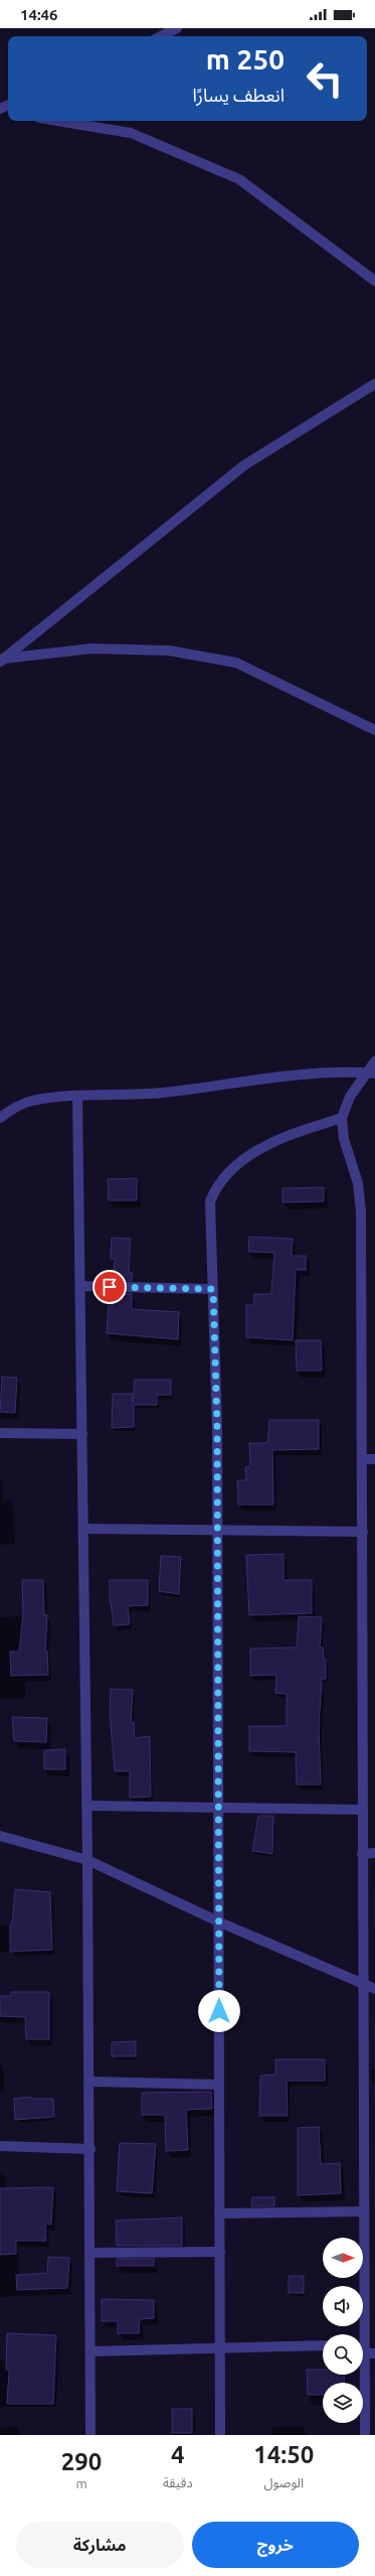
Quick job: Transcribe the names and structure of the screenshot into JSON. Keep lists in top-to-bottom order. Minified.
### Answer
{"north":"right","page":{"status":"14:46","turn":["250 m","انعطف يسارًا"],"eta":["14:50","الوصول","4","دقيقة","290","m"],"buttons":["خروج","مشاركة"]}}
